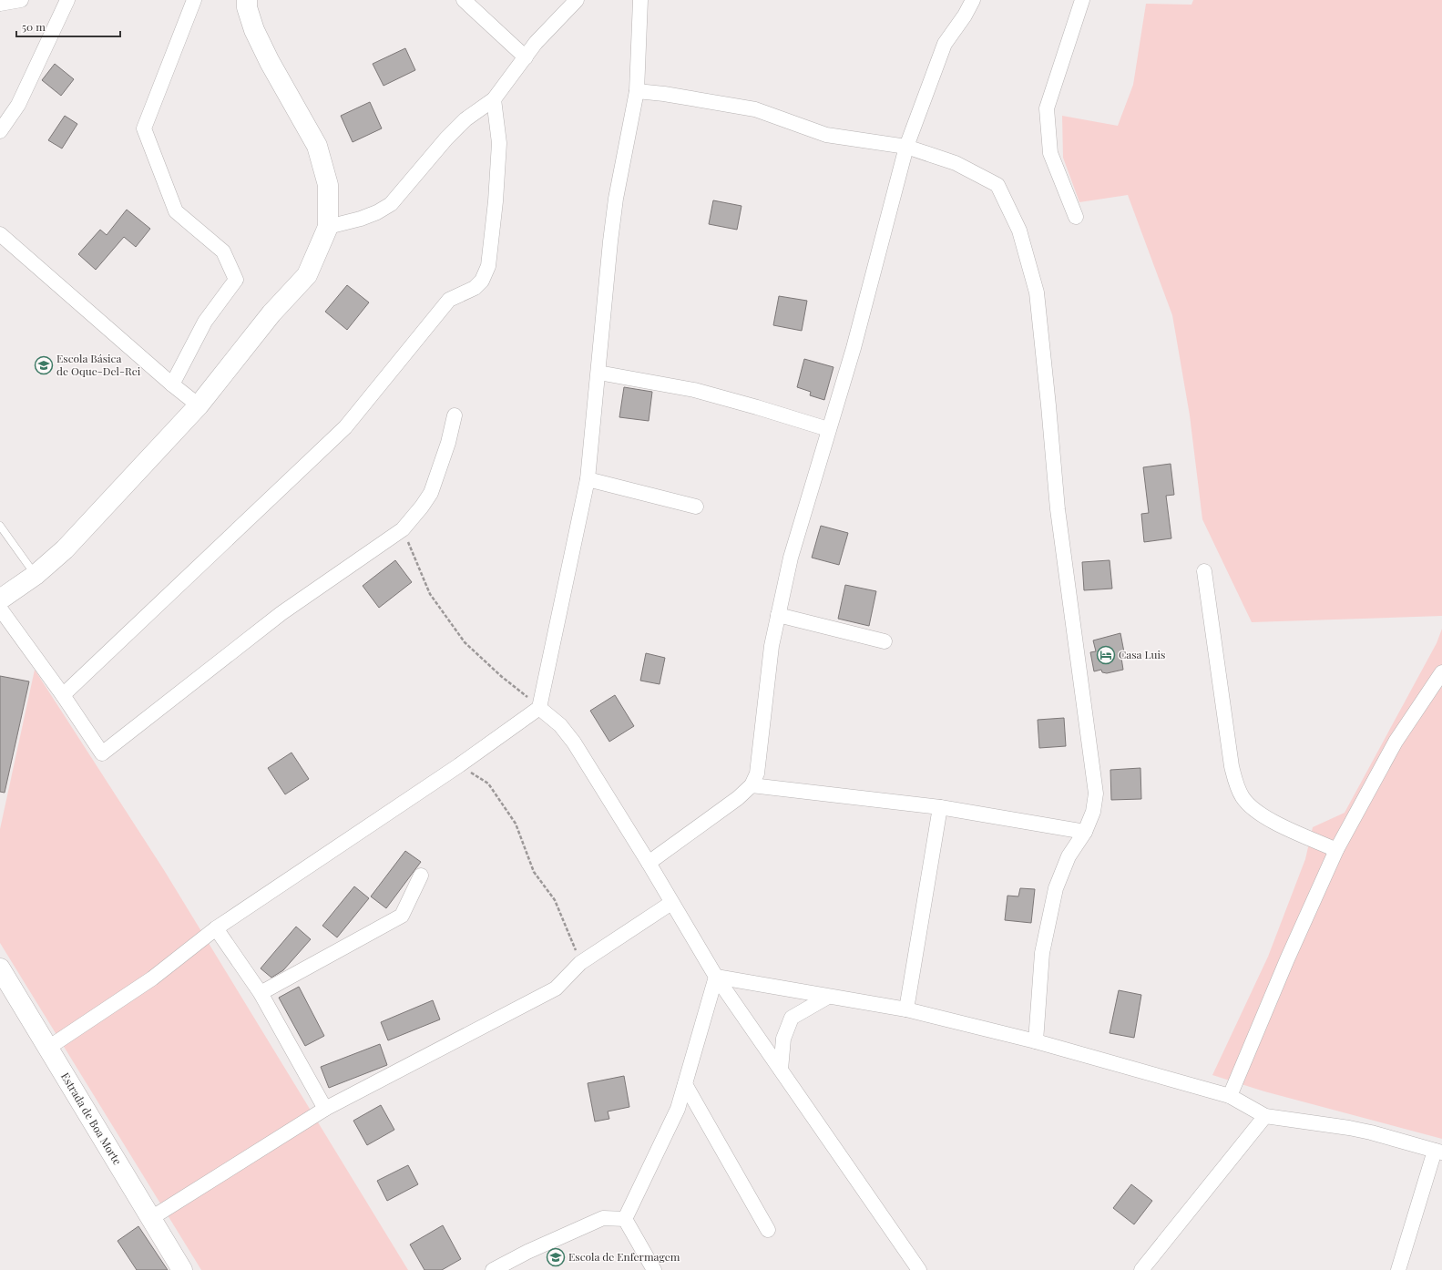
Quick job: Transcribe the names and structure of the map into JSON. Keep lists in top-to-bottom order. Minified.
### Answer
{"streets":{"main road":["Estrada de Boa Morte"]},"places":{"school or university":["Escola Básica de Oque-Del-Rei","Escola de Enfermagem"],"hotel":["Casa Luis"]},"scale_bar":"50 m"}
